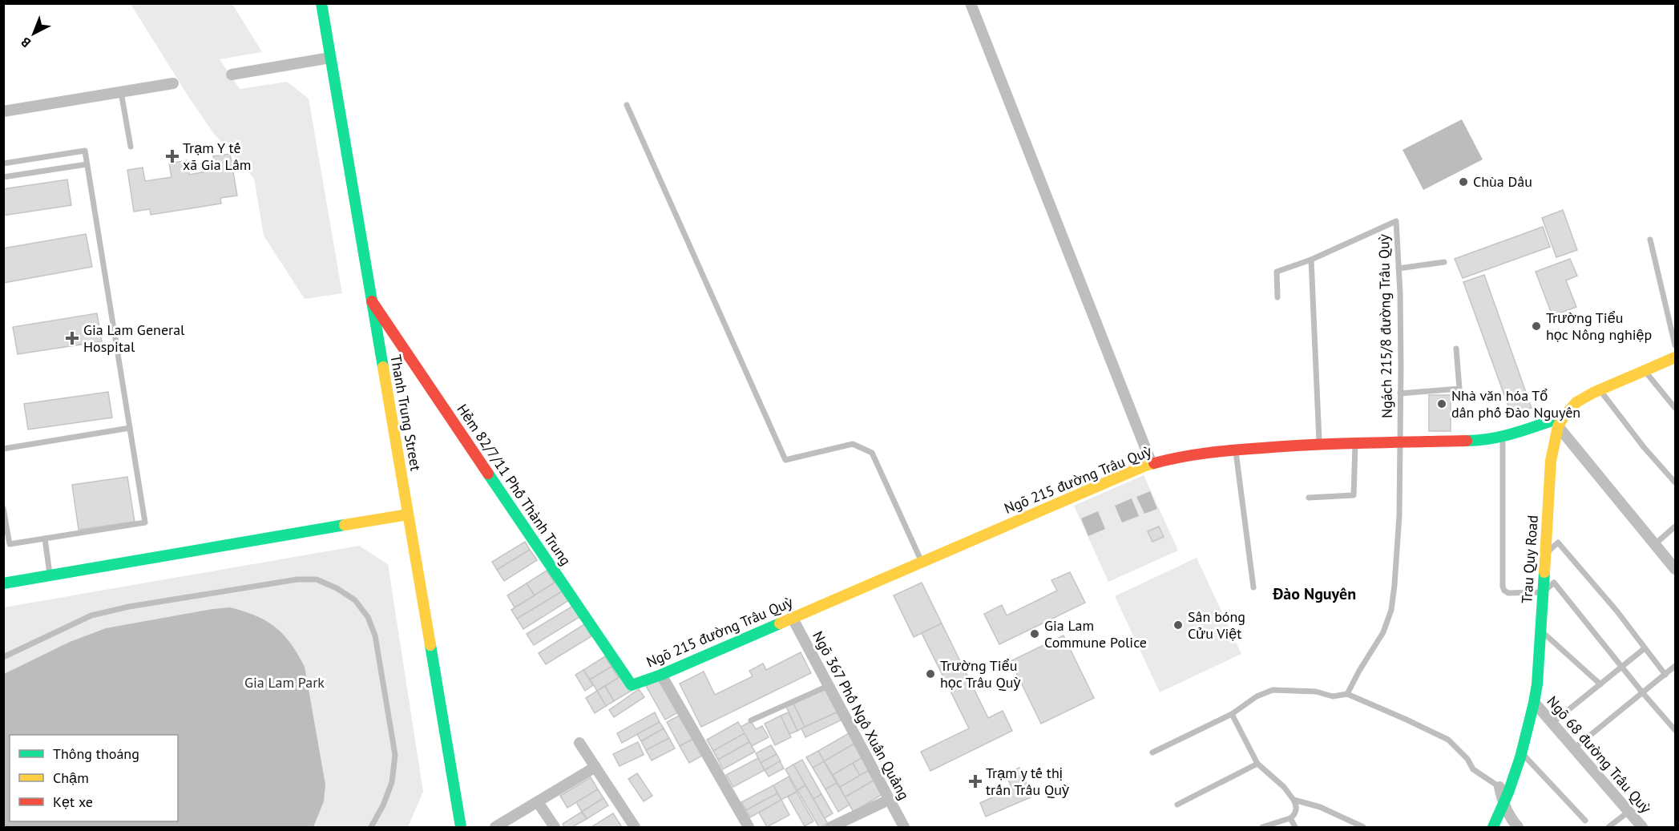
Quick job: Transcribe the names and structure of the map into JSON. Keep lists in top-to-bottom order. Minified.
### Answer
{"streets":{"street":["Thanh Trung Street","Ngõ 215 đường Trâu Quỳ","Hẻm 82/7/11 Phố Thành Trung","Trau Quy Road","Ngõ 367 Phố Ngô Xuân Quảng","Ngõ 68 đường Trâu Quỳ"],"lane":["Ngách 215/8 đường Trâu Quỳ"]},"crossings":[["Ngách 215/8 đường Trâu Quỳ","Ngõ 215 đường Trâu Quỳ"],["Thanh Trung Street","Hẻm 82/7/11 Phố Thành Trung"],["Ngõ 215 đường Trâu Quỳ","Hẻm 82/7/11 Phố Thành Trung"],["Ngõ 215 đường Trâu Quỳ","Trau Quy Road"],["Ngõ 215 đường Trâu Quỳ","Ngõ 367 Phố Ngô Xuân Quảng"],["Trau Quy Road","Ngõ 68 đường Trâu Quỳ"]],"districts":["Đào Nguyên"],"parks":["Gia Lam Park"],"places":{"health":["Trạm Y tế xã Gia Lâm","Gia Lam General Hospital","Trạm y tế thị trấn Trâu Quỳ"],"other":["Chùa Dâu","Trường Tiểu học Nông nghiệp","Nhà văn hóa Tổ dân phố Đào Nguyên","Sân bóng Cửu Việt","Gia Lam Commune Police","Trường Tiểu học Trâu Quỳ"]},"legend":["Thông thoáng","Chậm","Kẹt xe"],"north":"bottom left"}
